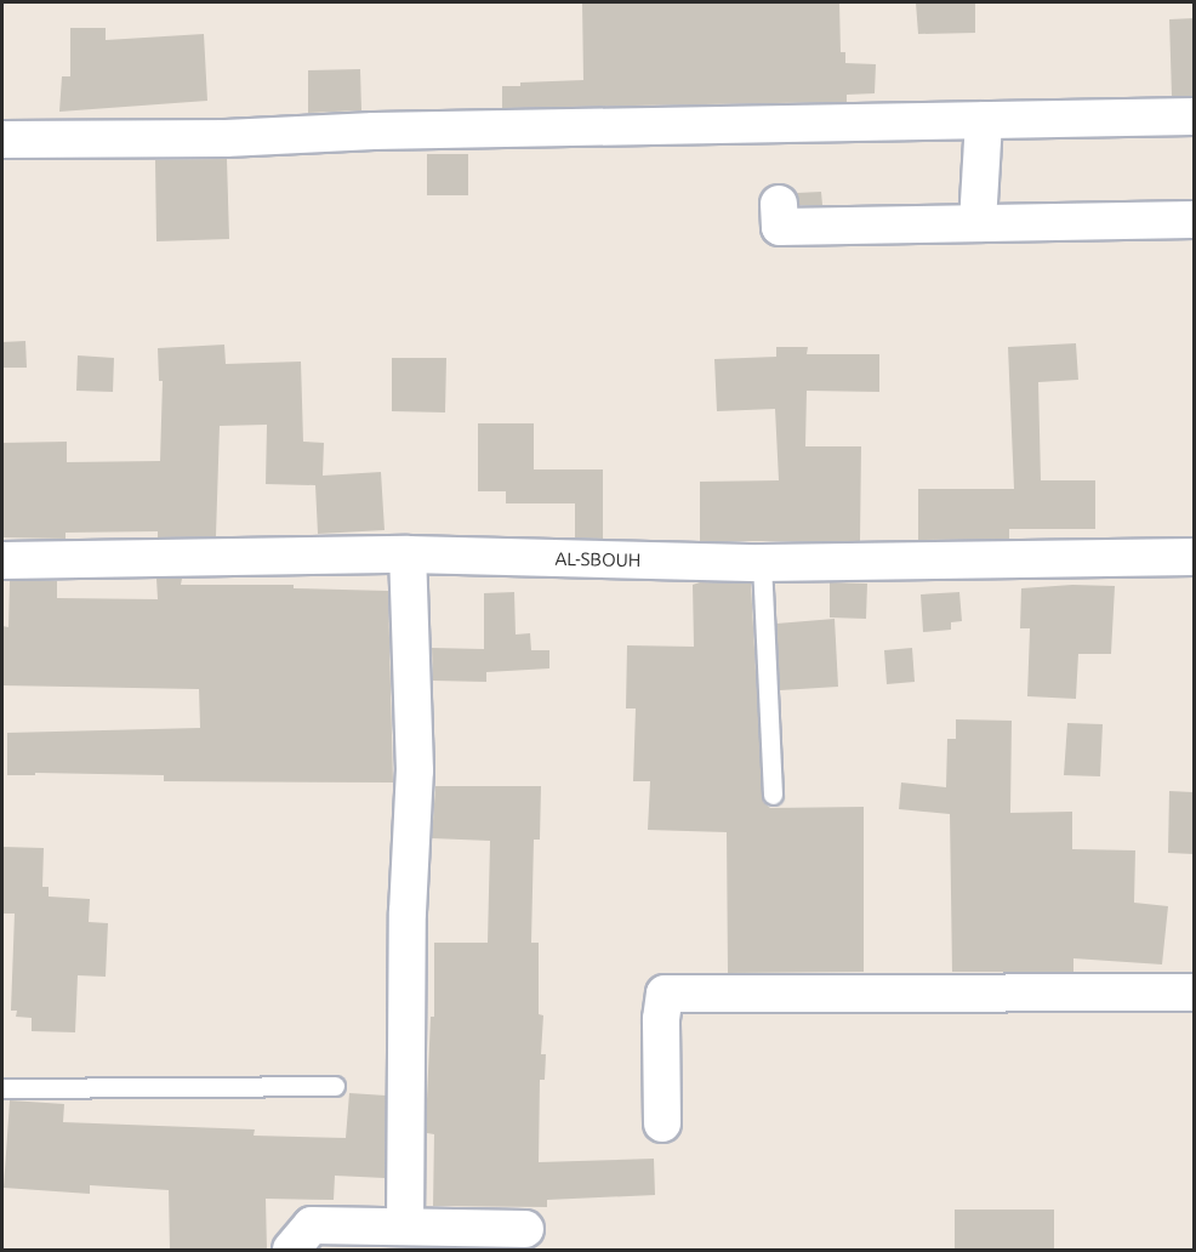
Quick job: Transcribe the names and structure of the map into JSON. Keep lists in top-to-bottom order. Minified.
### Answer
{"streets":{"street":["AL-SBOUH"]}}
